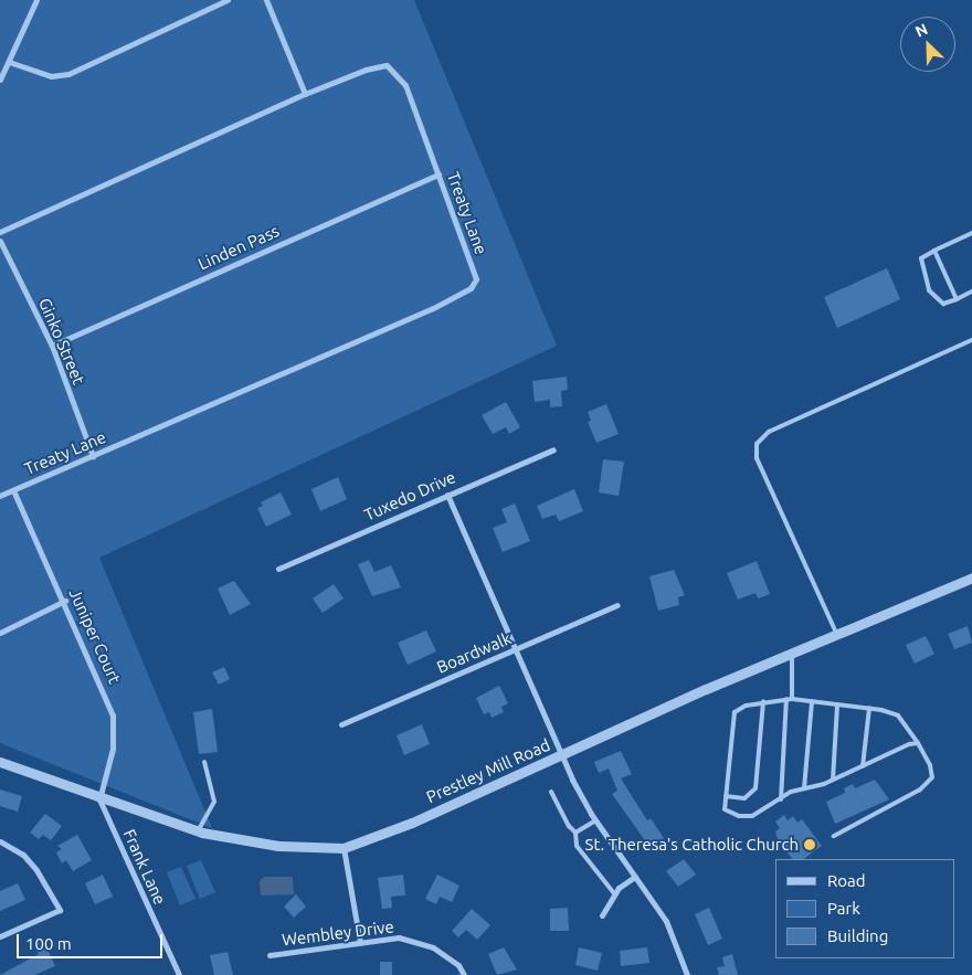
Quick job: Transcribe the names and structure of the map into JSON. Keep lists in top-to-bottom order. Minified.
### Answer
{"streets":{"street":["Treaty Lane","Linden Pass","Ginko Street","Tuxedo Drive","Juniper Court","Boardwalk","Prestley Mill Road","Frank Lane","Wembley Drive"]},"crossings":[["Treaty Lane","Linden Pass"],["Treaty Lane","Ginko Street"],["Treaty Lane","Juniper Court"],["Linden Pass","Ginko Street"],["Juniper Court","Prestley Mill Road"],["Juniper Court","Frank Lane"],["Prestley Mill Road","Frank Lane"]],"places":["St. Theresa's Catholic Church"],"legend":["Road","Park","Building"],"scale_bar":"100 m","north":"top left"}
